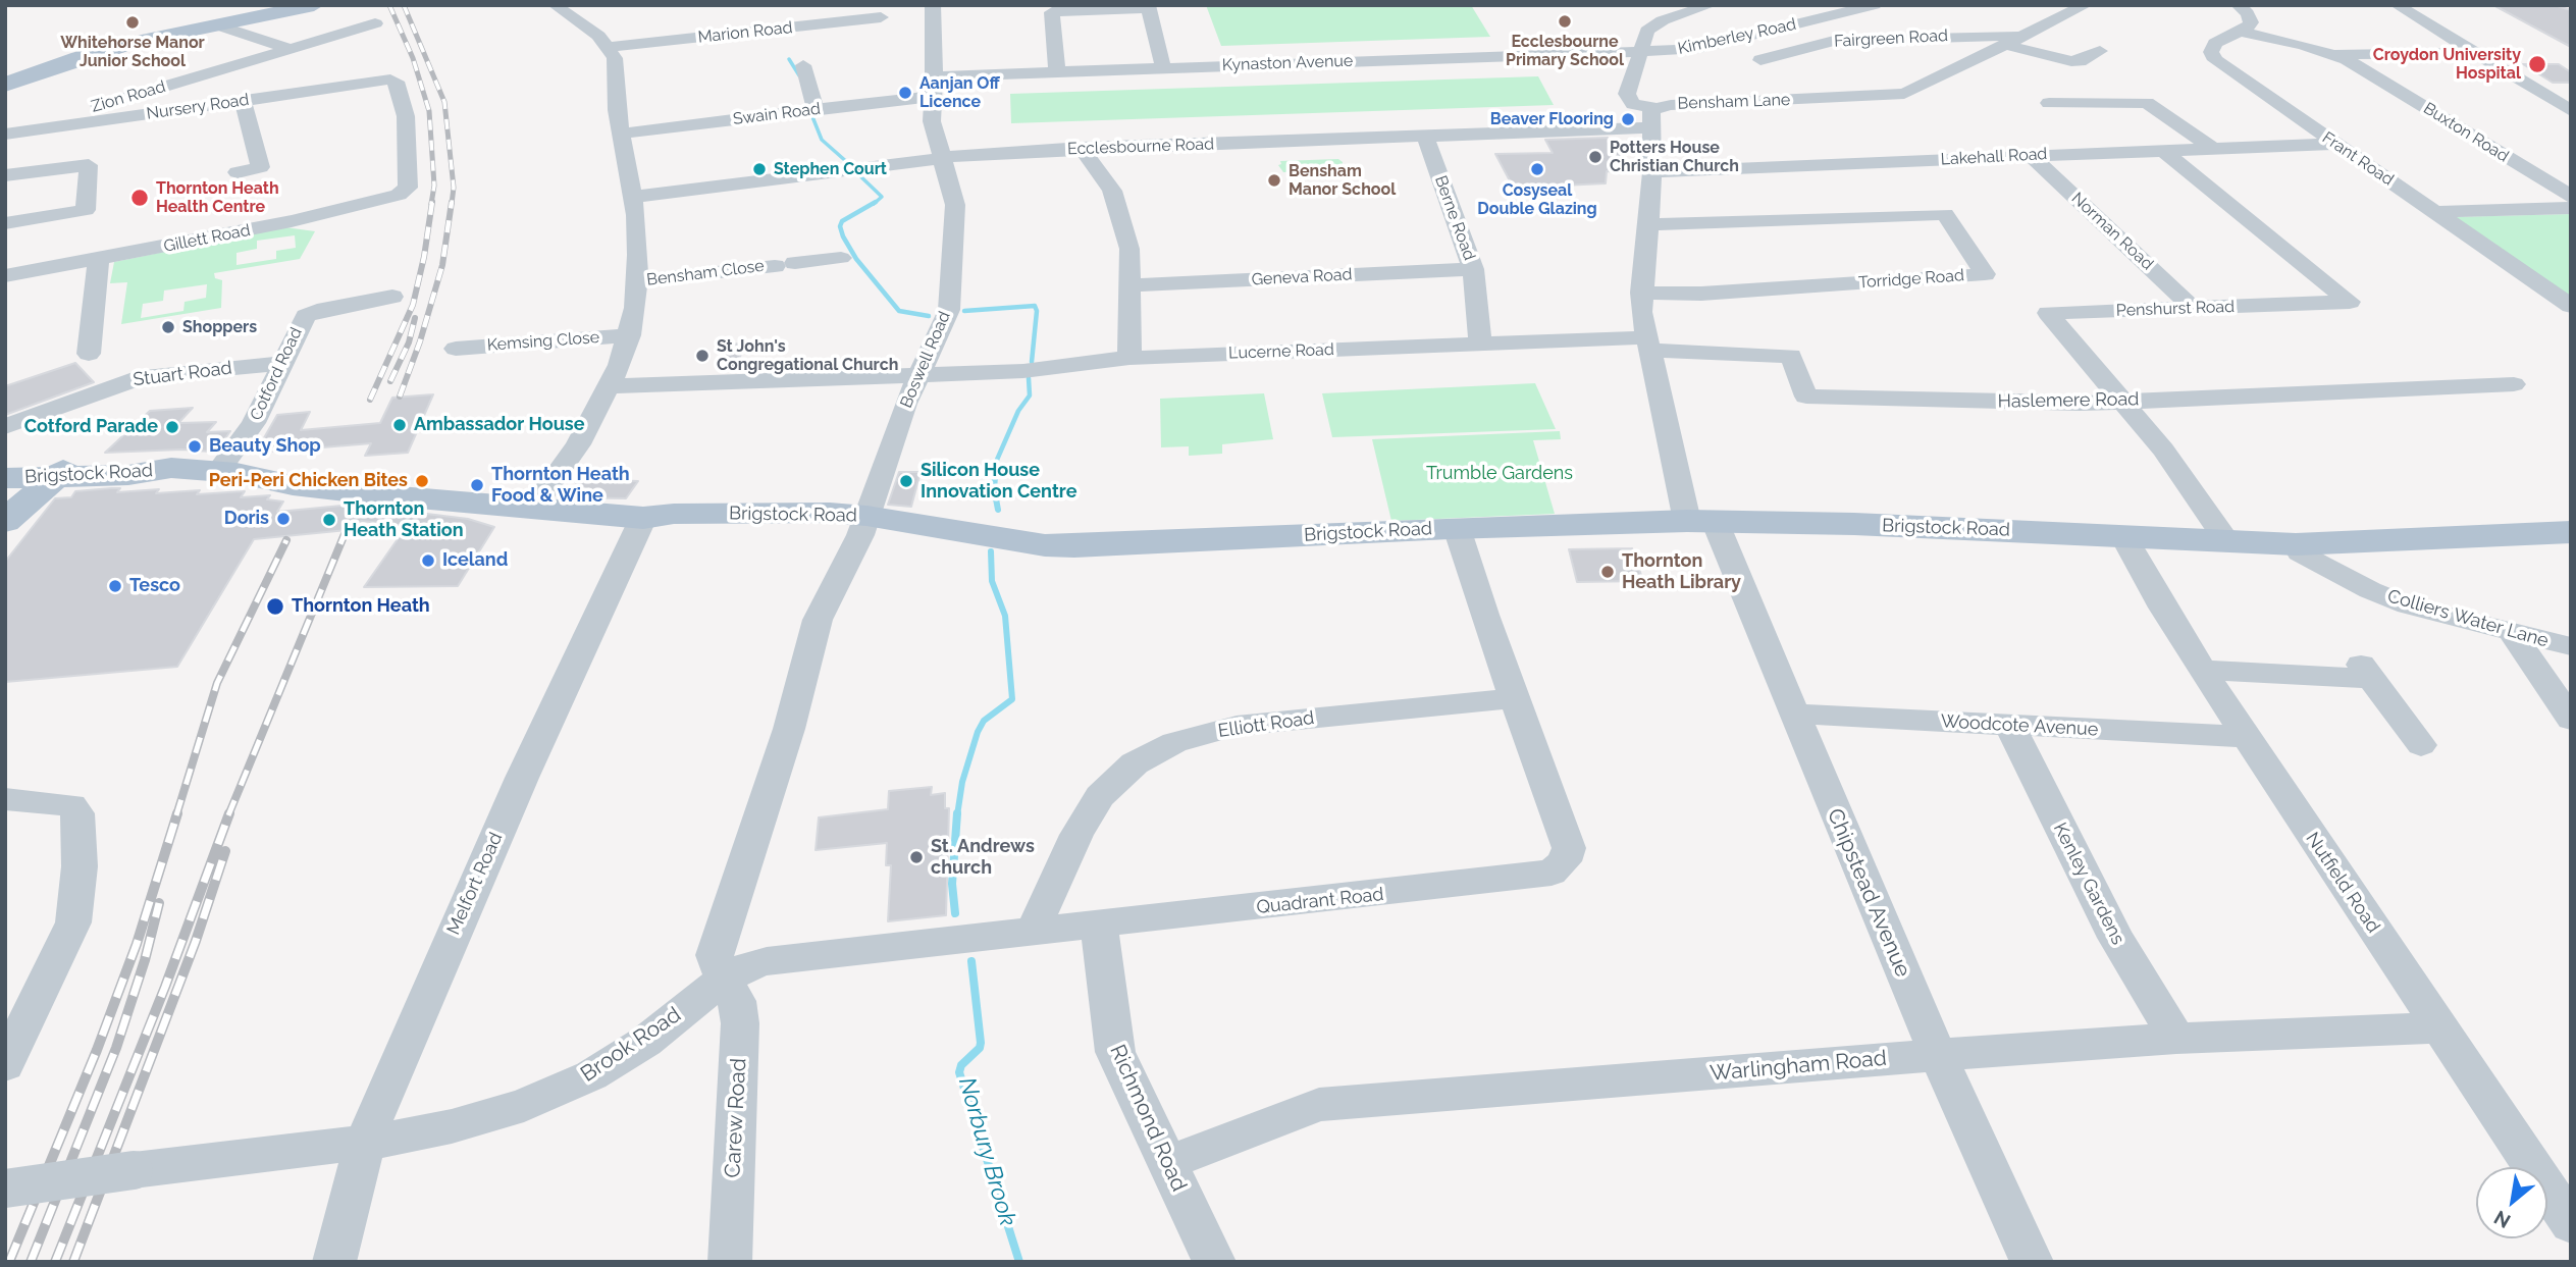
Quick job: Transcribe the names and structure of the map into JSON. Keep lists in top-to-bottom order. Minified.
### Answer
{"streets":{"main road":["Brigstock Road"],"street":["Marion Road","Kimberley Road","Fairgreen Road","Kynaston Avenue","Zion Road","Bensham Lane","Nursery Road","Swain Road","Buxton Road","Ecclesbourne Road","Lakehall Road","Frant Road","Berne Road","Norman Road","Gillett Road","Bensham Close","Geneva Road","Torridge Road","Penshurst Road","Kemsing Close","Lucerne Road","Boswell Road","Stuart Road","Cotford Road","Haslemere Road","Colliers Water Lane","Elliott Road","Woodcote Avenue","Nutfield Road","Melfort Road","Kenley Gardens","Chipstead Avenue","Quadrant Road","Brook Road","Warlingham Road","Carew Road","Richmond Road"]},"crossings":[["Kimberley Road","Kynaston Avenue"],["Fairgreen Road","Bensham Lane"],["Kynaston Avenue","Boswell Road"],["Zion Road","Nursery Road"],["Bensham Lane","Ecclesbourne Road"],["Nursery Road","Gillett Road"],["Swain Road","Boswell Road"],["Buxton Road","Frant Road"],["Ecclesbourne Road","Berne Road"],["Ecclesbourne Road","Boswell Road"],["Lakehall Road","Frant Road"],["Lakehall Road","Norman Road"],["Lakehall Road","Penshurst Road"],["Berne Road","Geneva Road"],["Berne Road","Lucerne Road"],["Norman Road","Penshurst Road"],["Penshurst Road","Haslemere Road"],["Penshurst Road","Brigstock Road"],["Lucerne Road","Boswell Road"],["Lucerne Road","Haslemere Road"],["Boswell Road","Brigstock Road"],["Stuart Road","Cotford Road"],["Cotford Road","Brigstock Road"],["Brigstock Road","Colliers Water Lane"],["Brigstock Road","Nutfield Road"],["Brigstock Road","Melfort Road"],["Brigstock Road","Chipstead Avenue"],["Brigstock Road","Quadrant Road"],["Elliott Road","Quadrant Road"],["Woodcote Avenue","Nutfield Road"],["Woodcote Avenue","Kenley Gardens"],["Woodcote Avenue","Chipstead Avenue"],["Nutfield Road","Warlingham Road"],["Melfort Road","Brook Road"],["Kenley Gardens","Warlingham Road"],["Chipstead Avenue","Warlingham Road"],["Quadrant Road","Brook Road"],["Quadrant Road","Carew Road"],["Quadrant Road","Richmond Road"],["Brook Road","Carew Road"],["Warlingham Road","Richmond Road"]],"water":["Norbury Brook"],"parks":["Trumble Gardens"],"places":["Ecclesbourne Primary School","Whitehorse Manor Junior School","Croydon University Hospital","Aanjan Off Licence","Beaver Flooring","Potters House Christian Church","Stephen Court","Cosyseal Double Glazing","Bensham Manor School","Thornton Heath Health Centre","Shoppers","St John's Congregational Church","Ambassador House","Cotford Parade","Beauty Shop","Peri-Peri Chicken Bites","Silicon House Innovation Centre","Thornton Heath Food & Wine","Doris","Thornton Heath Station","Iceland","Thornton Heath Library","Tesco","Thornton Heath","St. Andrews church"],"north":"bottom left"}
